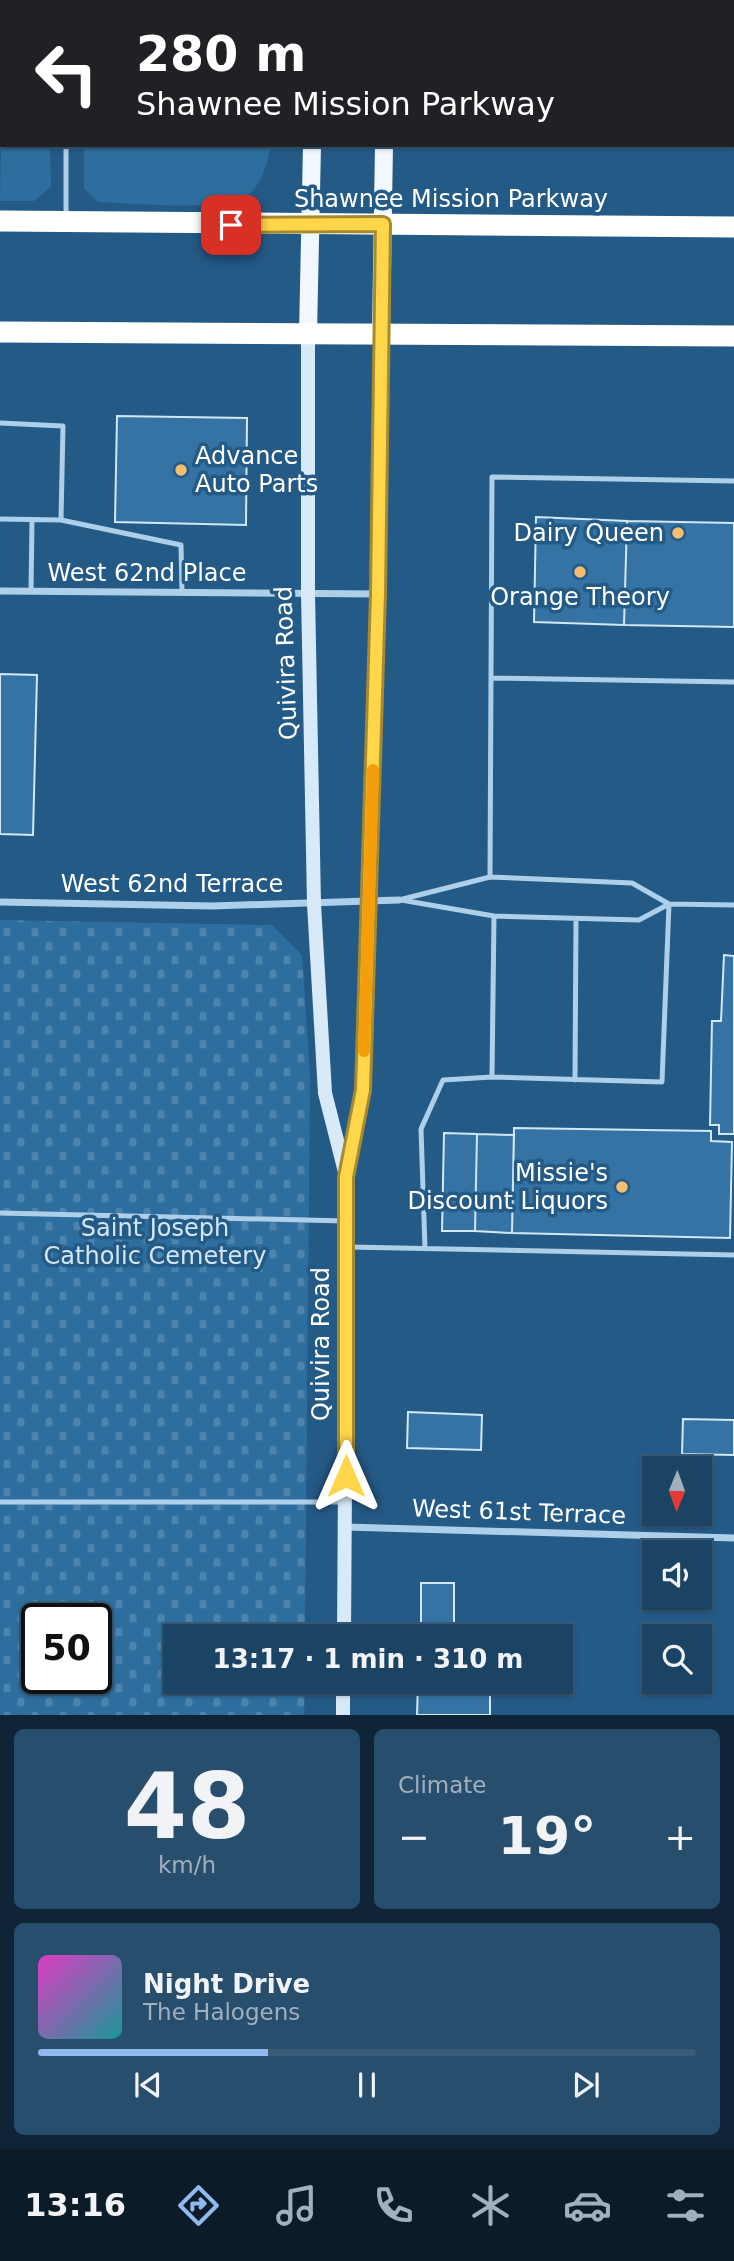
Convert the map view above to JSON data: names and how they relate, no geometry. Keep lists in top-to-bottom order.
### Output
{
  "streets": {
    "highway": ["Shawnee Mission Parkway"],
    "main road": ["Quivira Road"],
    "street": ["West 62nd Place", "West 62nd Terrace", "West 61st Terrace"]
  },
  "crossings": [
    ["Shawnee Mission Parkway", "Quivira Road"],
    ["West 62nd Place", "Quivira Road"],
    ["Quivira Road", "West 62nd Terrace"],
    ["Quivira Road", "West 61st Terrace"]
  ],
  "parks": ["Saint Joseph Catholic Cemetery"],
  "places": [
    "Advance Auto Parts",
    "Dairy Queen",
    "Orange Theory",
    "Missie's Discount Liquors"
  ],
  "north": "bottom",
  "page": {
    "turn": ["280 m", "Shawnee Mission Parkway"],
    "limit": "50",
    "trip": "13:17 · 1 min · 310 m",
    "tile": [
      ["48", "km/h"],
      "Climate"
    ],
    "heat": ["−", "19°", "+"],
    "song": ["Night Drive", "The Halogens"],
    "tabs": "13:16"
  }
}
